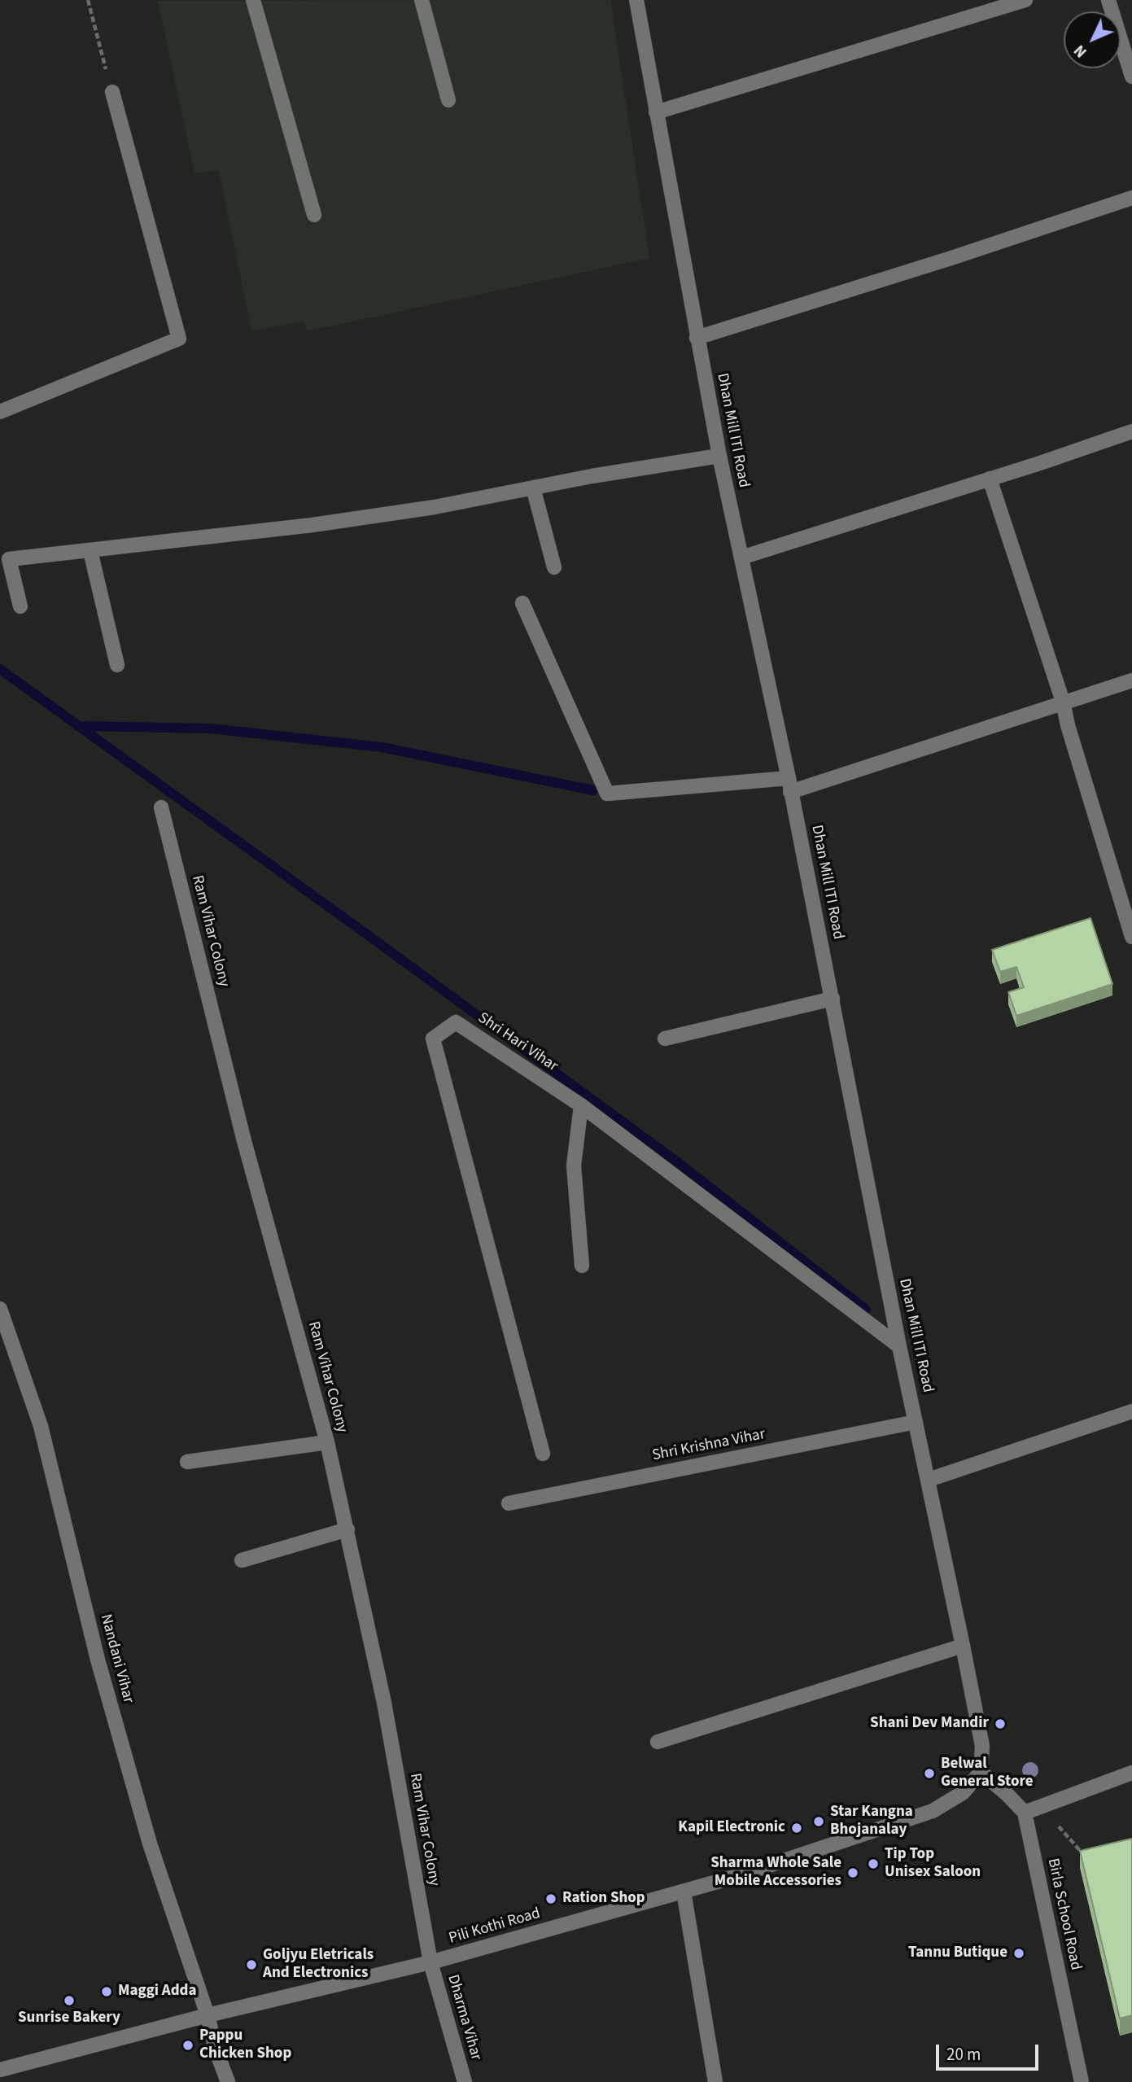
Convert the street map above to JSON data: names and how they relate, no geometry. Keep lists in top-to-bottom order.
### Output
{
  "streets": {
    "street": [
      "Dhan Mill ITI Road",
      "Ram Vihar Colony",
      "Shri Hari Vihar",
      "Shri Krishna Vihar",
      "Nandani Vihar",
      "Birla School Road",
      "Pili Kothi Road",
      "Dharma Vihar"
    ]
  },
  "crossings": [
    ["Dhan Mill ITI Road", "Shri Hari Vihar"],
    ["Dhan Mill ITI Road", "Shri Krishna Vihar"],
    ["Dhan Mill ITI Road", "Pili Kothi Road"],
    ["Ram Vihar Colony", "Pili Kothi Road"],
    ["Ram Vihar Colony", "Dharma Vihar"],
    ["Nandani Vihar", "Pili Kothi Road"],
    ["Pili Kothi Road", "Dharma Vihar"]
  ],
  "places": [
    "Shani Dev Mandir",
    "Belwal General Store",
    "Star Kangna Bhojanalay",
    "Kapil Electronic",
    "Tip Top Unisex Saloon",
    "Sharma Whole Sale Mobile Accessories",
    "Ration Shop",
    "Tannu Butique",
    "Goljyu Eletricals And Electronics",
    "Maggi Adda",
    "Sunrise Bakery",
    "Pappu Chicken Shop"
  ],
  "scale_bar": "20 m",
  "north": "bottom left"
}
